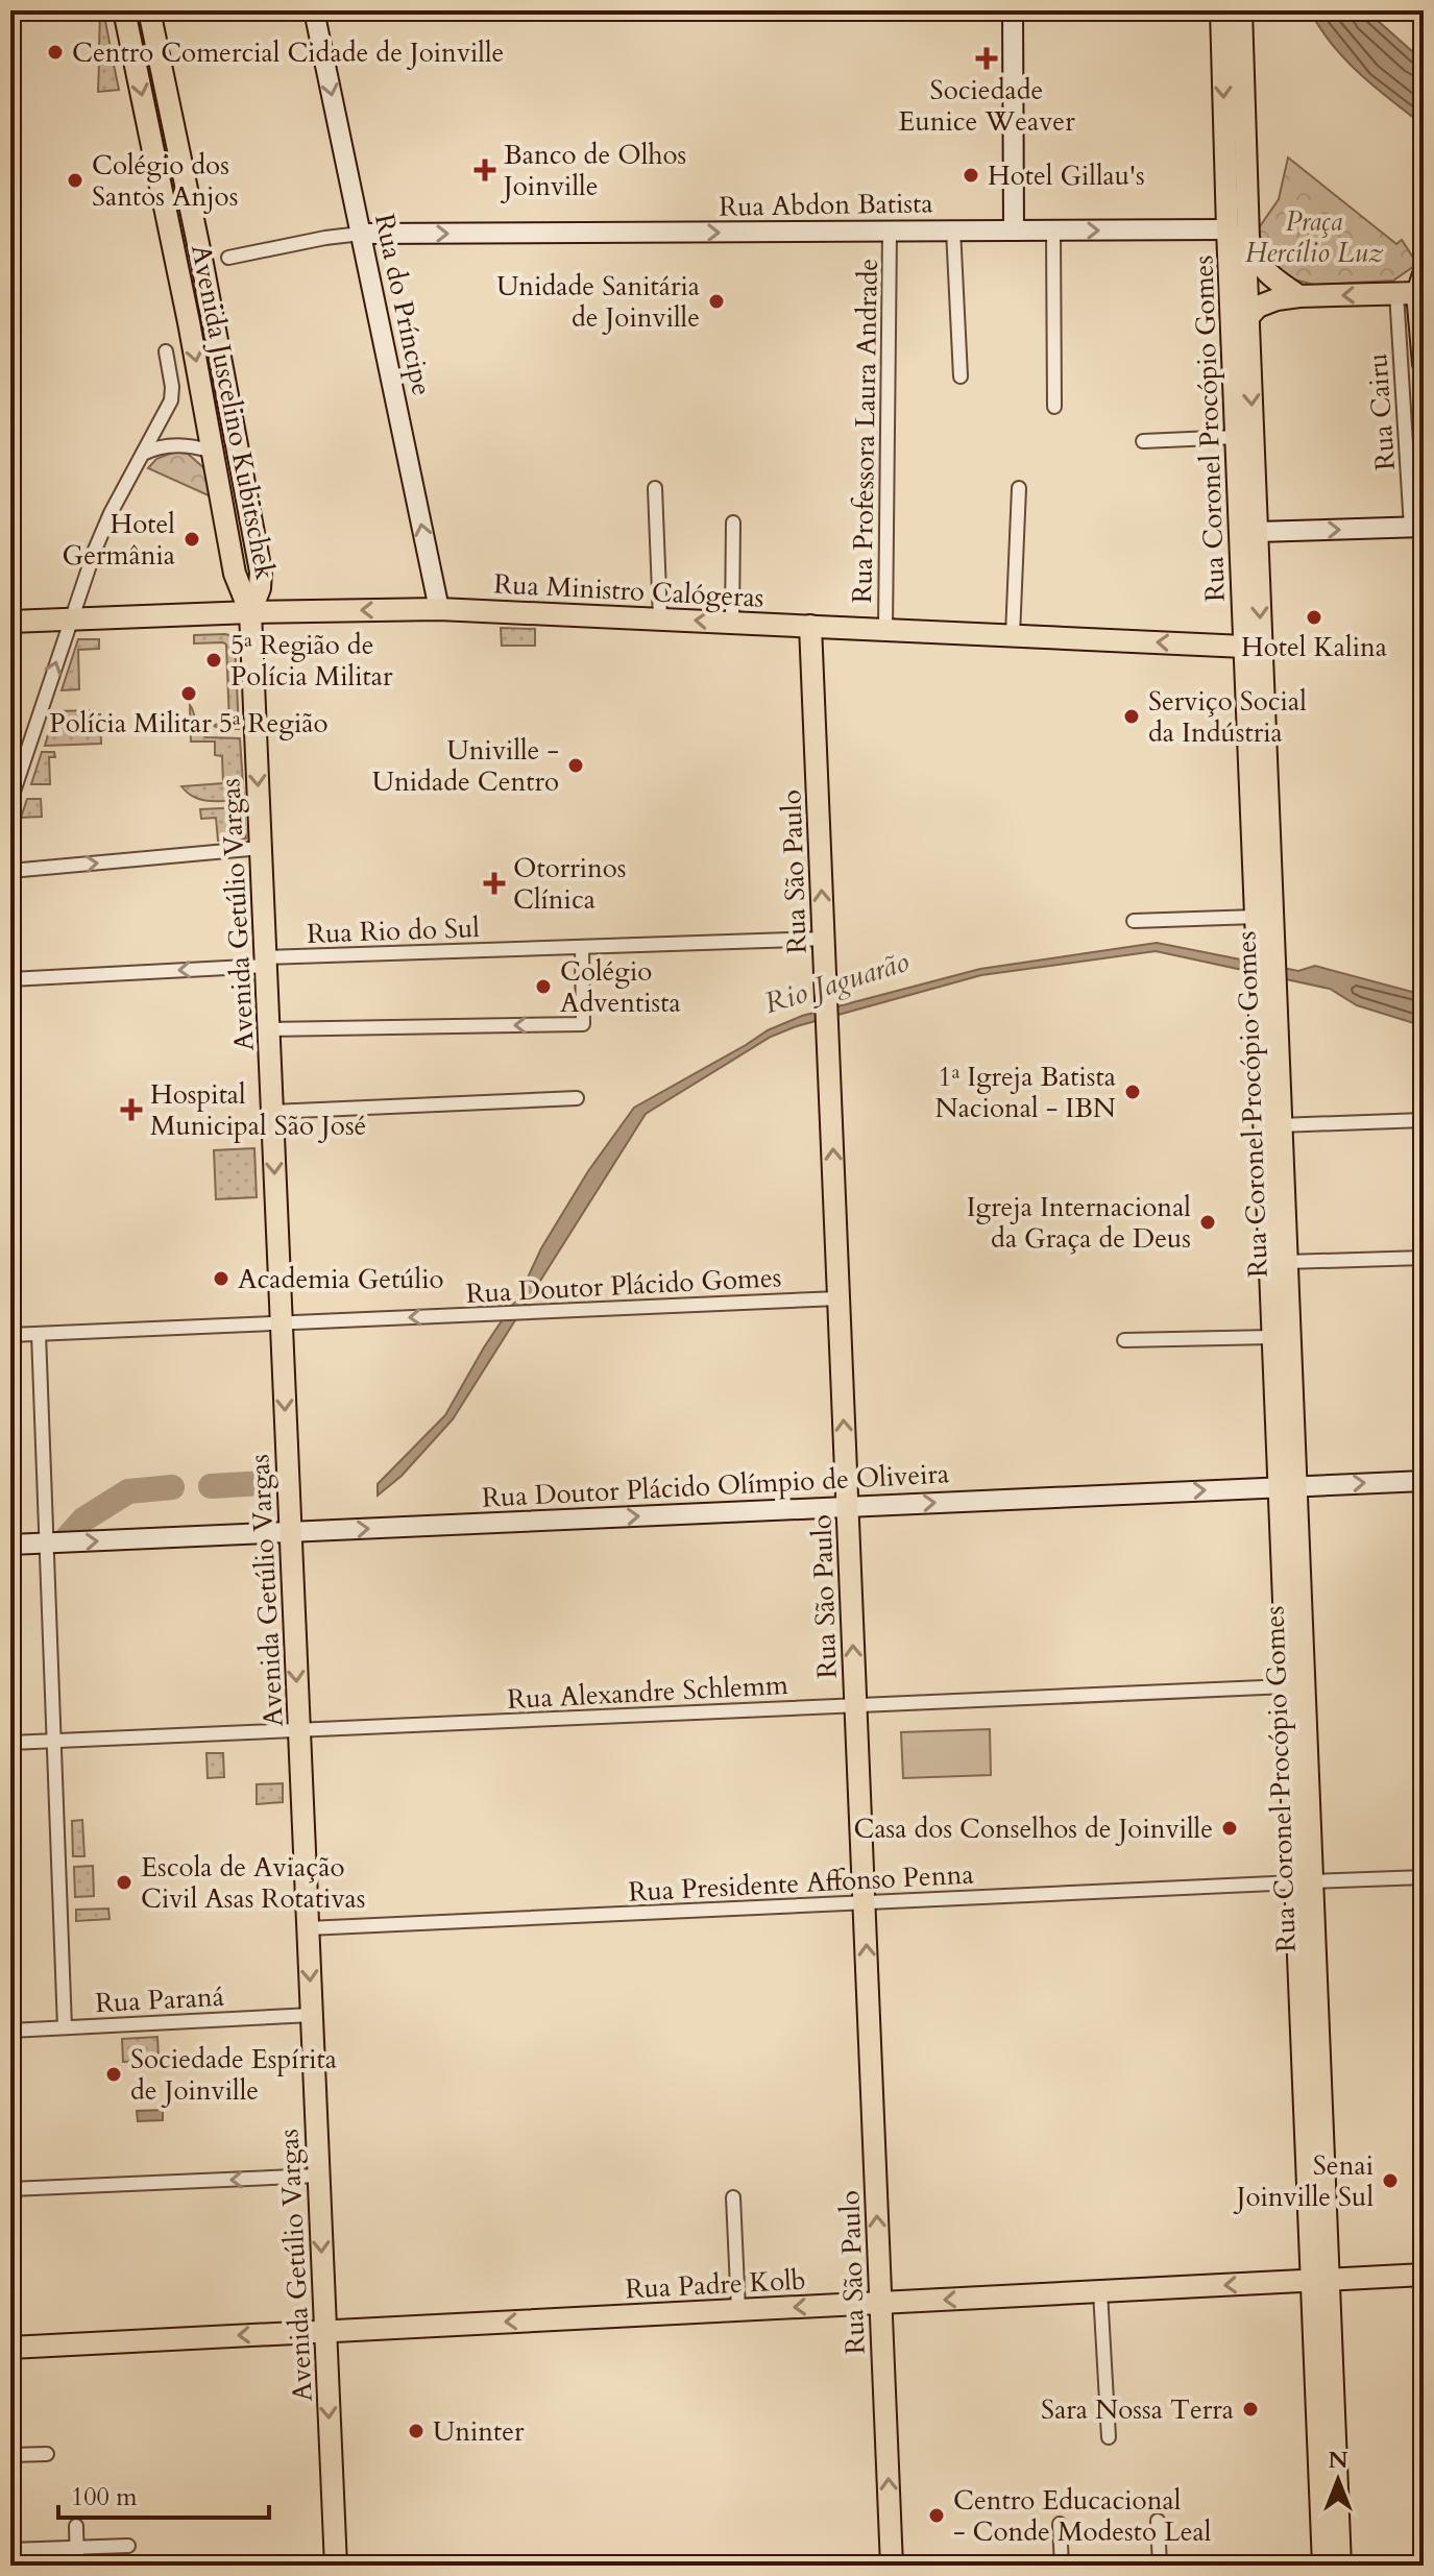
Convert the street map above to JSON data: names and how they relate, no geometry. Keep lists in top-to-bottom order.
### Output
{
  "streets": {
    "main road": [
      "Rua Abdon Batista",
      "Rua do Príncipe",
      "Avenida Juscelino Kubitschek",
      "Rua Coronel Procópio Gomes",
      "Rua Ministro Calógeras",
      "Rua São Paulo",
      "Avenida Getúlio Vargas",
      "Rua Doutor Plácido Olímpio de Oliveira",
      "Rua Padre Kolb"
    ],
    "street": [
      "Rua Cairu",
      "Rua Professora Laura Andrade",
      "Rua Rio do Sul",
      "Rua Doutor Plácido Gomes",
      "Rua Alexandre Schlemm",
      "Rua Presidente Affonso Penna",
      "Rua Paraná"
    ]
  },
  "crossings": [
    ["Rua Abdon Batista", "Rua do Príncipe"],
    ["Rua Abdon Batista", "Rua Coronel Procópio Gomes"],
    ["Rua Abdon Batista", "Rua Professora Laura Andrade"],
    ["Rua do Príncipe", "Rua Ministro Calógeras"],
    ["Avenida Juscelino Kubitschek", "Rua Ministro Calógeras"],
    ["Avenida Juscelino Kubitschek", "Avenida Getúlio Vargas"],
    ["Rua Coronel Procópio Gomes", "Rua Ministro Calógeras"],
    ["Rua Coronel Procópio Gomes", "Rua Doutor Plácido Olímpio de Oliveira"],
    ["Rua Coronel Procópio Gomes", "Rua Alexandre Schlemm"],
    ["Rua Coronel Procópio Gomes", "Rua Presidente Affonso Penna"],
    ["Rua Coronel Procópio Gomes", "Rua Padre Kolb"],
    ["Rua Professora Laura Andrade", "Rua Ministro Calógeras"],
    ["Rua Ministro Calógeras", "Rua São Paulo"],
    ["Rua Ministro Calógeras", "Avenida Getúlio Vargas"],
    ["Rua São Paulo", "Rua Rio do Sul"],
    ["Rua São Paulo", "Rua Doutor Plácido Gomes"],
    ["Rua São Paulo", "Rua Doutor Plácido Olímpio de Oliveira"],
    ["Rua São Paulo", "Rua Alexandre Schlemm"],
    ["Rua São Paulo", "Rua Presidente Affonso Penna"],
    ["Rua São Paulo", "Rua Padre Kolb"],
    ["Avenida Getúlio Vargas", "Rua Rio do Sul"],
    ["Avenida Getúlio Vargas", "Rua Doutor Plácido Gomes"],
    ["Avenida Getúlio Vargas", "Rua Doutor Plácido Olímpio de Oliveira"],
    ["Avenida Getúlio Vargas", "Rua Alexandre Schlemm"],
    ["Avenida Getúlio Vargas", "Rua Presidente Affonso Penna"],
    ["Avenida Getúlio Vargas", "Rua Paraná"],
    ["Avenida Getúlio Vargas", "Rua Padre Kolb"]
  ],
  "one_way": [
    "Rua Abdon Batista",
    "Rua Ministro Calógeras",
    "Rua São Paulo",
    "Avenida Getúlio Vargas",
    "Rua Doutor Plácido Gomes",
    "Rua Doutor Plácido Olímpio de Oliveira",
    "Rua Padre Kolb"
  ],
  "water": ["Rio Jaguarão"],
  "parks": ["Praça Hercílio Luz"],
  "places": {
    "other": [
      "Centro Comercial Cidade de Joinville",
      "Hotel Gillau's",
      "Colégio dos Santos Anjos",
      "Unidade Sanitária de Joinville",
      "Hotel Germânia",
      "Hotel Kalina",
      "5ª Região de Polícia Militar",
      "Polícia Militar 5ª Região",
      "Serviço Social da Indústria",
      "Univille - Unidade Centro",
      "Colégio Adventista",
      "1ª Igreja Batista Nacional - IBN",
      "Igreja Internacional da Graça de Deus",
      "Academia Getúlio",
      "Casa dos Conselhos de Joinville",
      "Escola de Aviação Civil Asas Rotativas",
      "Sociedade Espírita de Joinville",
      "Senai Joinville Sul",
      "Sara Nossa Terra",
      "Uninter",
      "Centro Educacional - Conde Modesto Leal"
    ],
    "health": [
      "Sociedade Eunice Weaver",
      "Banco de Olhos Joinville",
      "Otorrinos Clínica",
      "Hospital Municipal São José"
    ]
  },
  "scale_bar": "100 m",
  "north": "top"
}
